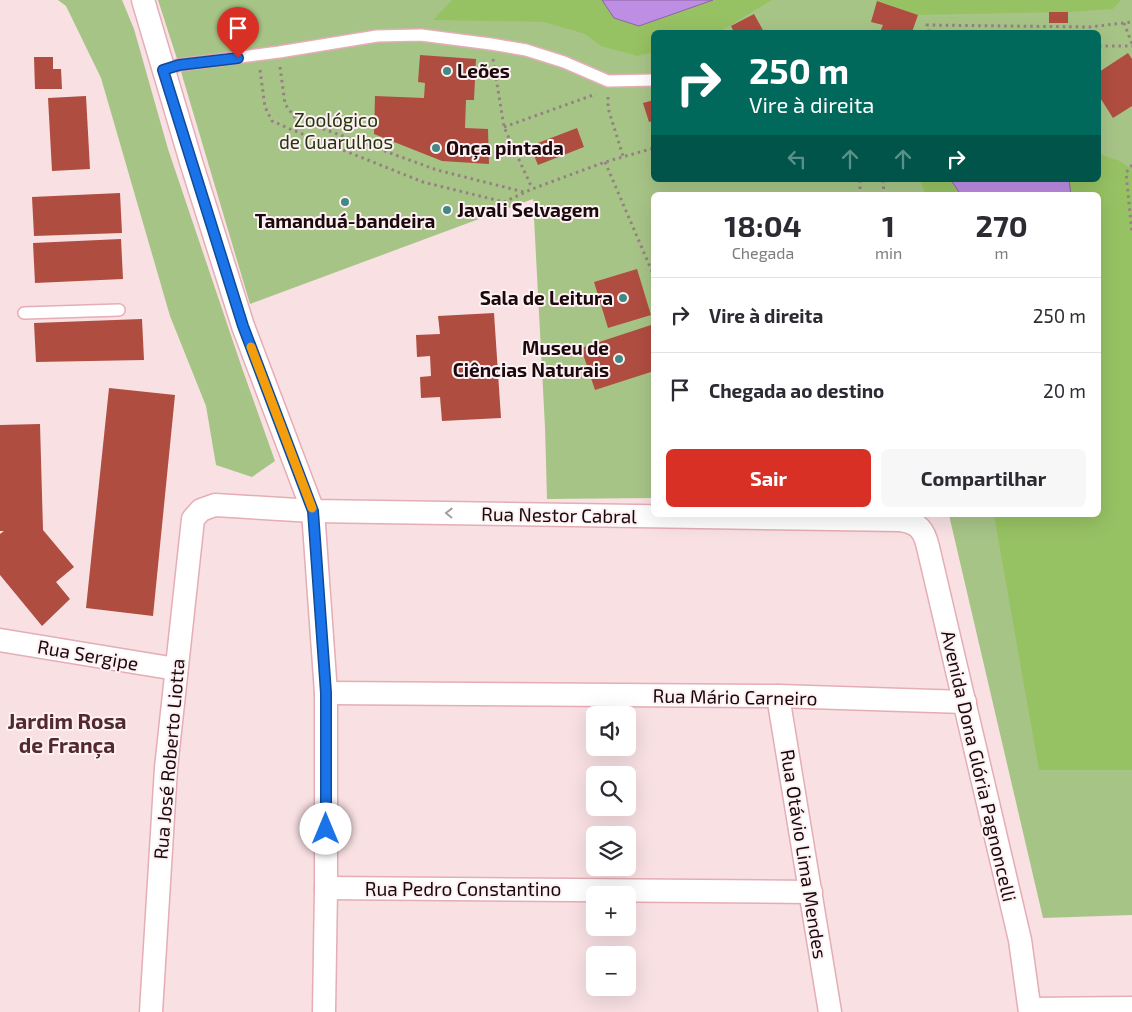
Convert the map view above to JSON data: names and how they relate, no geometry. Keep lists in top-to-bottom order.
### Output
{
  "streets": {
    "street": [
      "Rua Nestor Cabral",
      "Rua Sergipe",
      "Rua Mário Carneiro",
      "Rua José Roberto Liotta",
      "Avenida Dona Glória Pagnoncelli",
      "Rua Otávio Lima Mendes",
      "Rua Pedro Constantino"
    ]
  },
  "crossings": [
    ["Rua Nestor Cabral", "Rua José Roberto Liotta"],
    ["Rua Nestor Cabral", "Avenida Dona Glória Pagnoncelli"],
    ["Rua Sergipe", "Rua José Roberto Liotta"],
    ["Rua Mário Carneiro", "Avenida Dona Glória Pagnoncelli"],
    ["Rua Mário Carneiro", "Rua Otávio Lima Mendes"],
    ["Rua Otávio Lima Mendes", "Rua Pedro Constantino"]
  ],
  "one_way": ["Rua Nestor Cabral"],
  "districts": ["Jardim Rosa de França"],
  "parks": ["Zoológico de Guarulhos"],
  "places": [
    "Leões",
    "Onça pintada",
    "Tamanduá-bandeira",
    "Javali Selvagem",
    "Sala de Leitura",
    "Museu de Ciências Naturais"
  ],
  "page": {
    "turn": ["250 m", "Vire à direita"],
    "eta": [
      "18:04",
      "Chegada",
      "1",
      "min",
      "270",
      "m"
    ],
    "list": [
      {
        "name": "Vire à direita",
        "value": "250 m"
      },
      {
        "name": "Chegada ao destino",
        "value": "20 m"
      }
    ],
    "buttons": ["Sair", "Compartilhar"],
    "map_buttons": ["+", "−"]
  }
}
